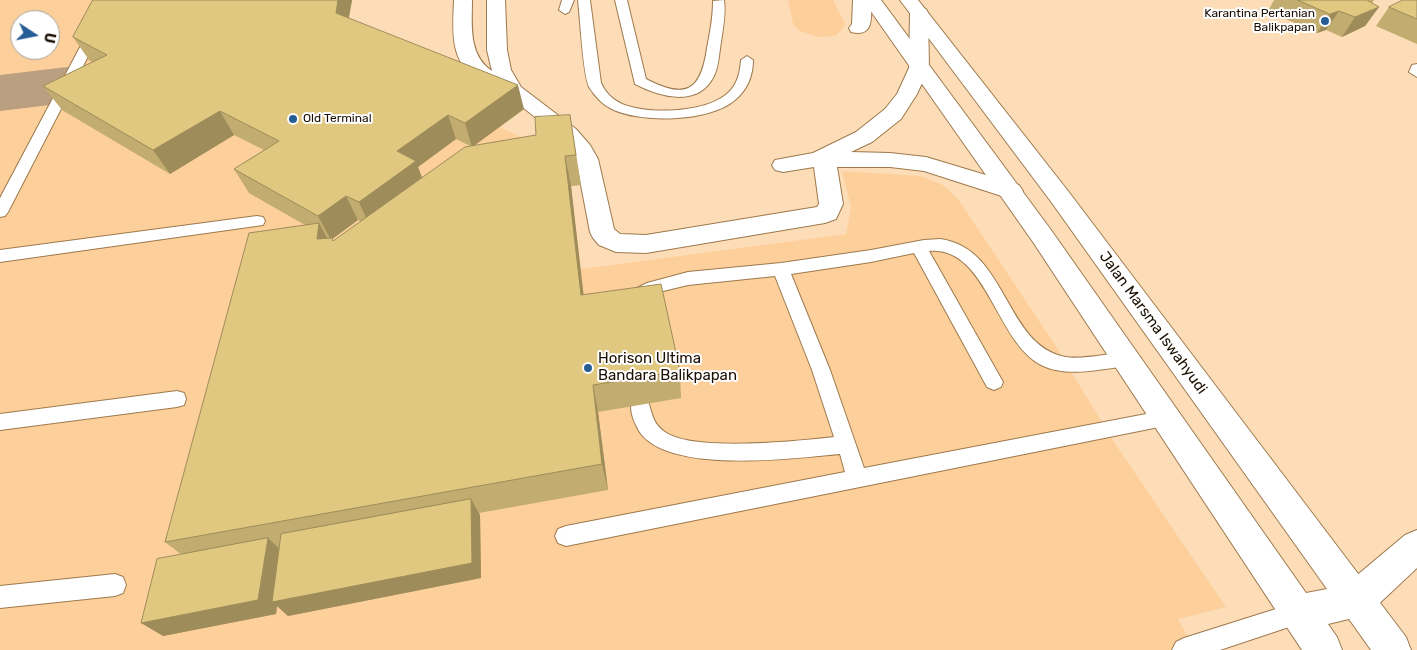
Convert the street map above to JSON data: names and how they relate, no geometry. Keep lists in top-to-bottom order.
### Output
{
  "streets": {
    "main road": ["Jalan Marsma Iswahyudi"]
  },
  "places": ["Karantina Pertanian Balikpapan", "Old Terminal", "Horison Ultima Bandara Balikpapan"],
  "north": "right"
}
